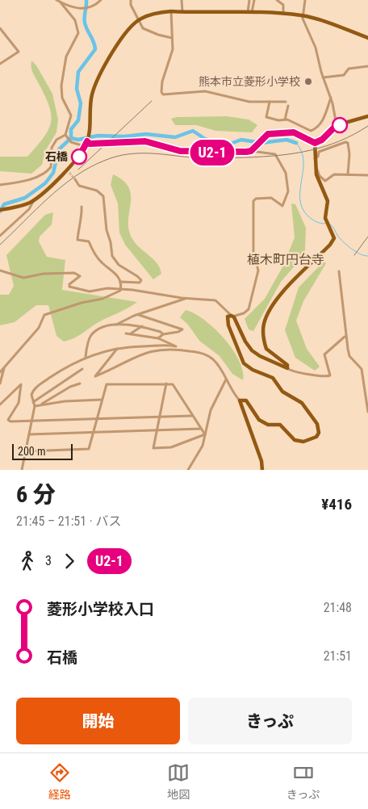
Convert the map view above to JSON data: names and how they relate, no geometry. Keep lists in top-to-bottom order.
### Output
{
  "districts": ["植木町円台寺"],
  "places": ["熊本市立菱形小学校", "石橋"],
  "lines": ["bus line U2-1"],
  "scale_bar": "200 m",
  "page": {
    "on_map": "U2-1",
    "scale": "200 m",
    "heading": ["6 分", "21:45 – 21:51 · バス", "¥416"],
    "legs": ["3", "U2-1"],
    "list": [
      {
        "name": "菱形小学校入口",
        "value": "21:48"
      },
      {
        "name": "石橋",
        "value": "21:51"
      }
    ],
    "buttons": ["開始", "きっぷ"],
    "tabs": ["経路", "地図", "きっぷ"]
  }
}
